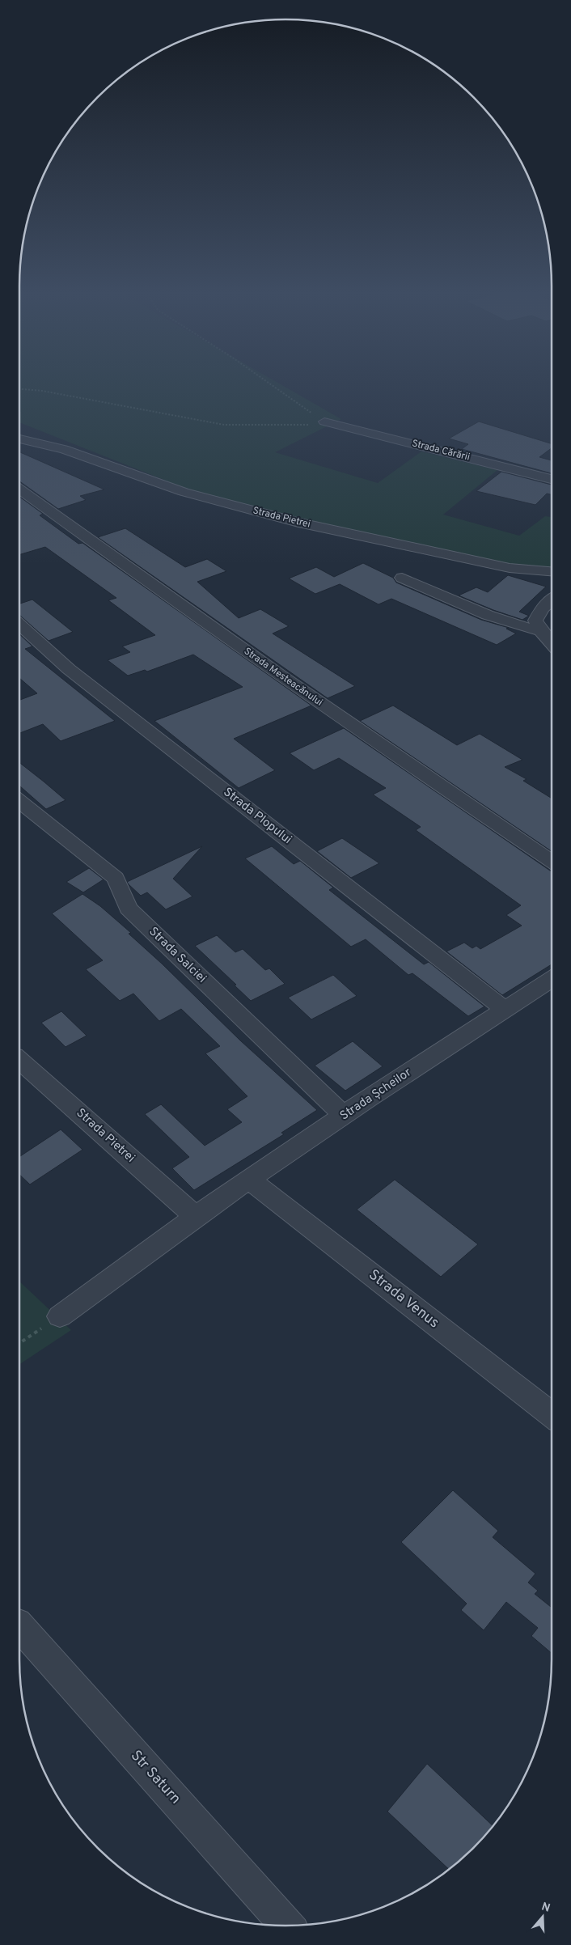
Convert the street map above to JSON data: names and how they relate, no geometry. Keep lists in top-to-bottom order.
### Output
{
  "streets": {
    "street": [
      "Strada Cărării",
      "Strada Pietrei",
      "Strada Mesteacănului",
      "Strada Plopului",
      "Strada Salciei",
      "Strada Șcheilor",
      "Strada Venus",
      "Str Saturn"
    ]
  },
  "crossings": [
    ["Strada Pietrei", "Strada Șcheilor"],
    ["Strada Plopului", "Strada Șcheilor"],
    ["Strada Salciei", "Strada Șcheilor"],
    ["Strada Șcheilor", "Strada Venus"]
  ],
  "north": "top"
}
